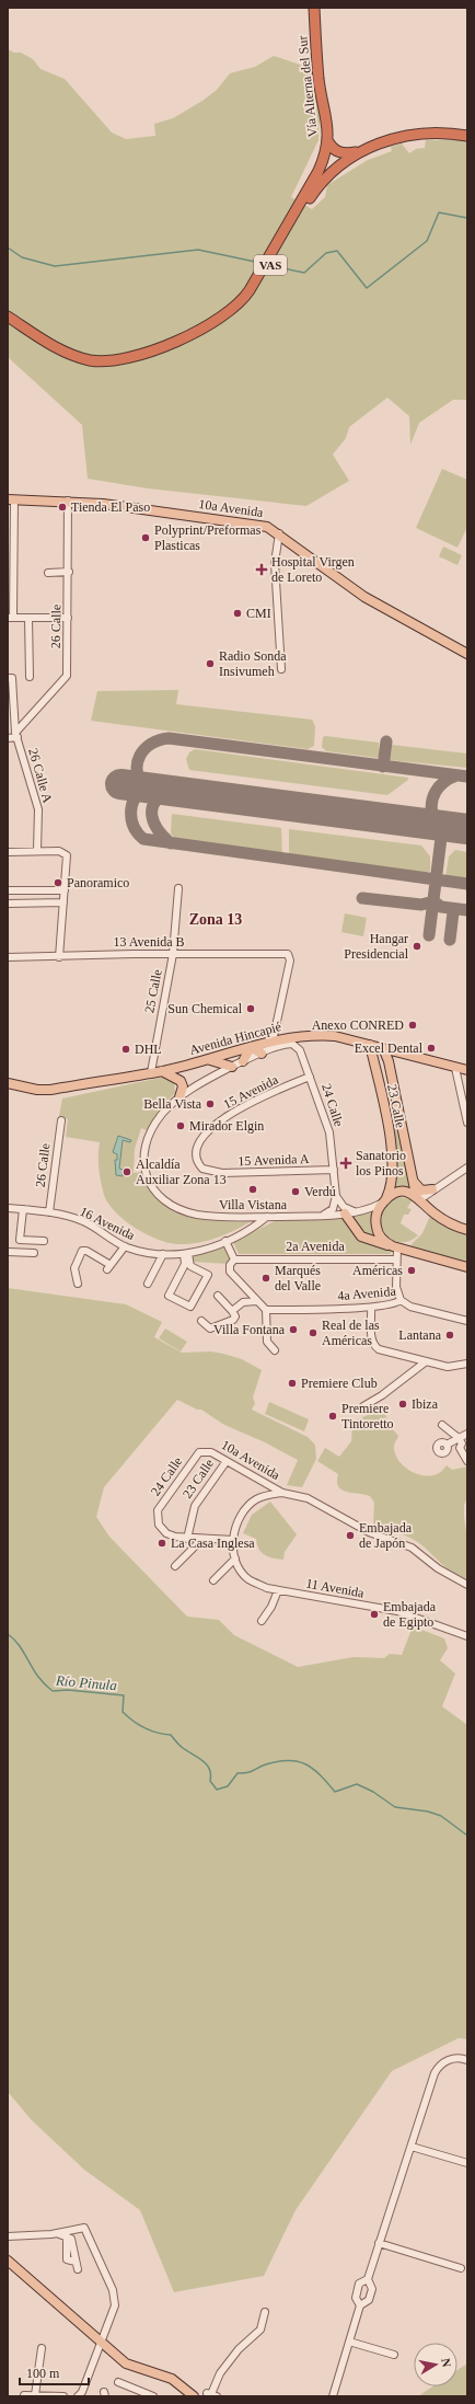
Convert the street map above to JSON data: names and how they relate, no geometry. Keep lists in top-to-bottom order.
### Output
{
  "streets": {
    "highway": ["Vía Alterna del Sur", "VAS"],
    "main road": ["10a Avenida", "Avenida Hincapié", "23 Calle"],
    "street": [
      "26 Calle",
      "26 Calle A",
      "13 Avenida B",
      "25 Calle",
      "15 Avenida",
      "24 Calle",
      "15 Avenida A",
      "16 Avenida",
      "2a Avenida",
      "4a Avenida",
      "11 Avenida"
    ]
  },
  "crossings": [
    ["10a Avenida", "26 Calle"],
    ["10a Avenida", "24 Calle"],
    ["10a Avenida", "23 Calle"],
    ["26 Calle", "26 Calle A"],
    ["26 Calle", "16 Avenida"],
    ["13 Avenida B", "25 Calle"],
    ["13 Avenida B", "Avenida Hincapié"],
    ["25 Calle", "Avenida Hincapié"],
    ["Avenida Hincapié", "23 Calle"],
    ["15 Avenida", "24 Calle"],
    ["15 Avenida", "15 Avenida A"],
    ["24 Calle", "23 Calle"],
    ["24 Calle", "15 Avenida A"],
    ["23 Calle", "2a Avenida"]
  ],
  "districts": ["Zona 13"],
  "water": ["Río Pinula"],
  "places": {
    "other": [
      "Tienda El Paso",
      "Polyprint/Preformas Plasticas",
      "CMI",
      "Radio Sonda Insivumeh",
      "Panoramico",
      "Hangar Presidencial",
      "Sun Chemical",
      "Anexo CONRED",
      "Excel Dental",
      "DHL",
      "Bella Vista",
      "Mirador Elgin",
      "Alcaldía Auxiliar Zona 13",
      "Villa Vistana",
      "Verdú",
      "Américas",
      "Marqués del Valle",
      "Villa Fontana",
      "Real de las Américas",
      "Lantana",
      "Premiere Club",
      "Ibiza",
      "Premiere Tintoretto",
      "Embajada de Japón",
      "La Casa Inglesa",
      "Embajada de Egipto"
    ],
    "health": ["Hospital Virgen de Loreto", "Sanatorio los Pinos"]
  },
  "scale_bar": "100 m",
  "north": "right"
}
